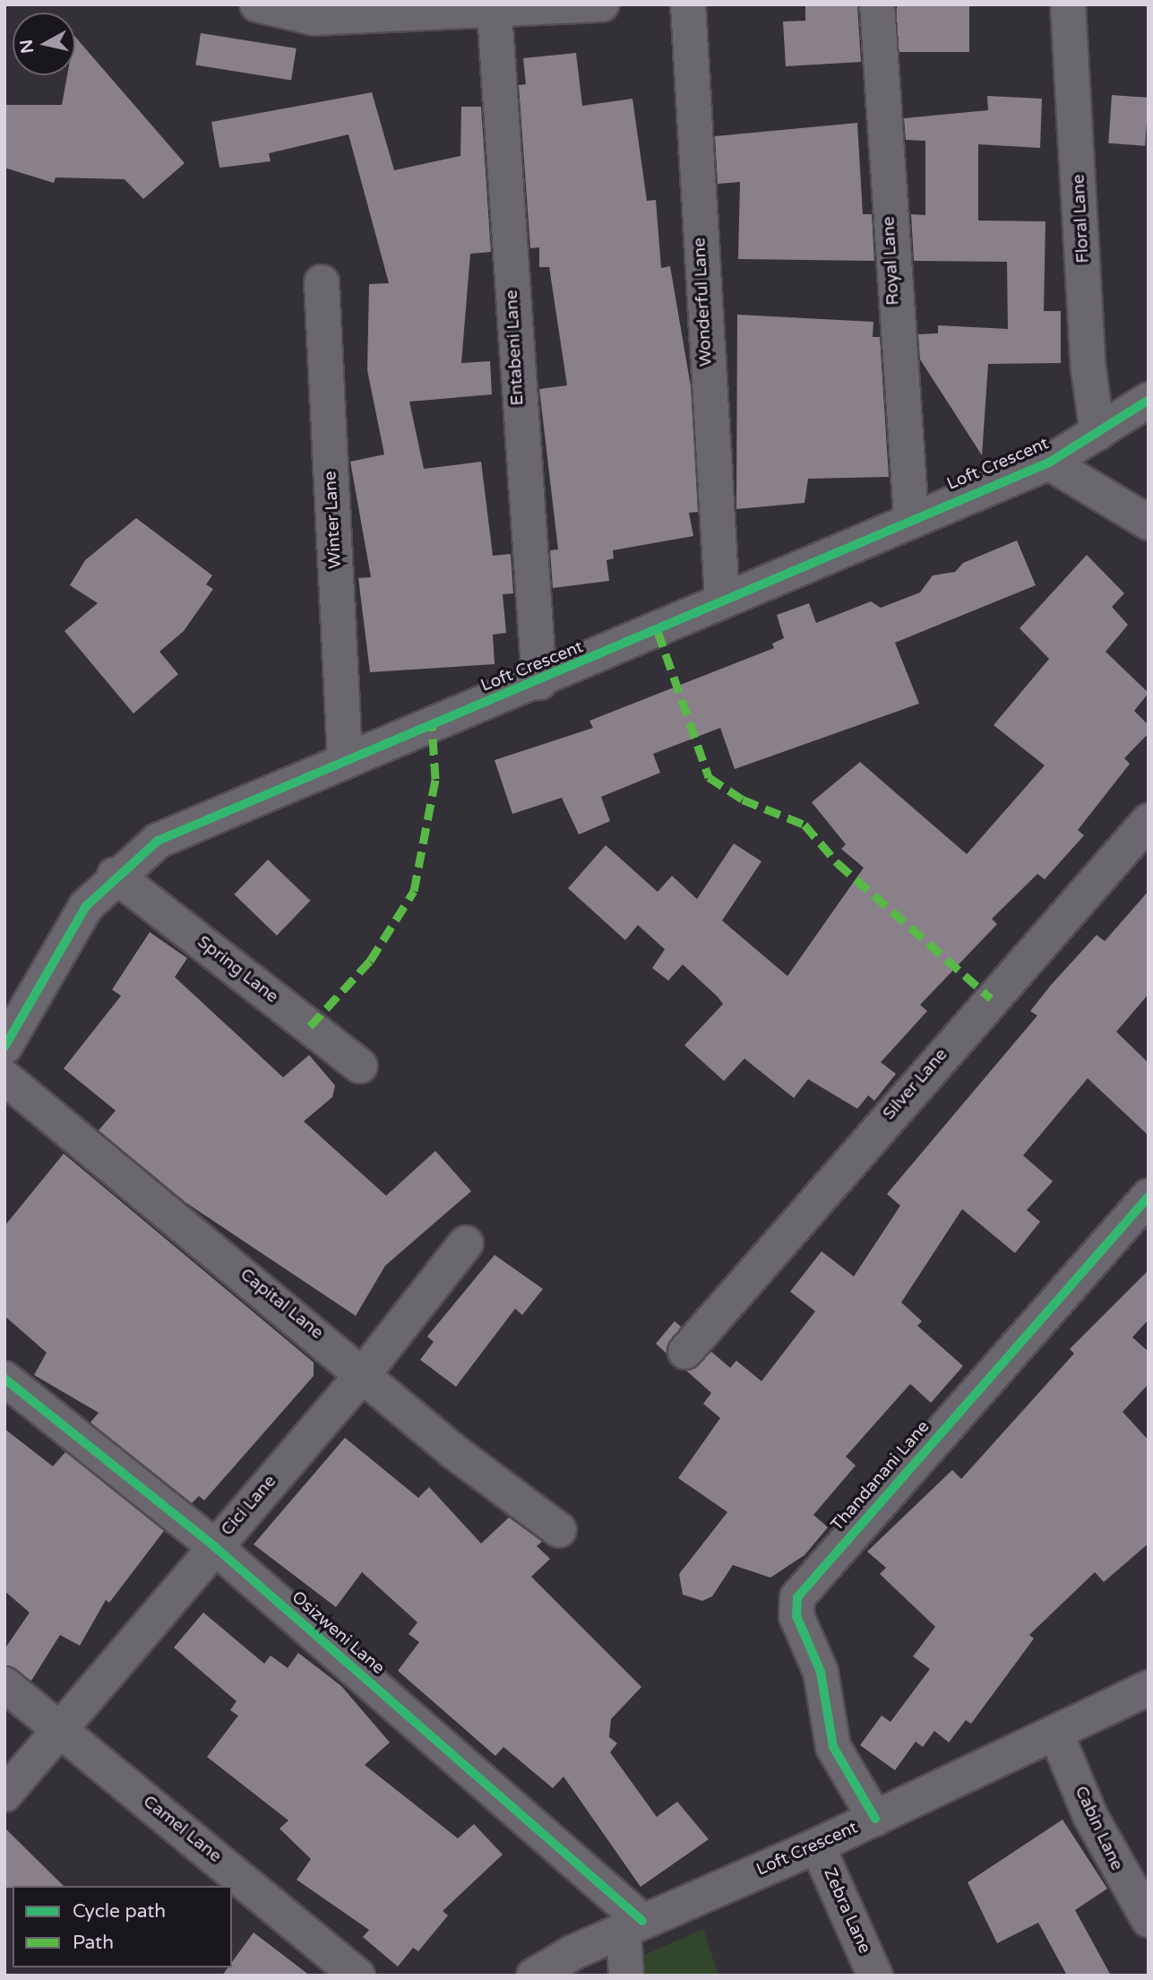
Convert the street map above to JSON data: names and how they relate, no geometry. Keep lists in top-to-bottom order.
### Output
{
  "streets": {
    "street": [
      "Floral Lane",
      "Royal Lane",
      "Wonderful Lane",
      "Entabeni Lane",
      "Loft Crescent",
      "Winter Lane",
      "Spring Lane",
      "Silver Lane",
      "Capital Lane",
      "Thandanani Lane",
      "Cici Lane",
      "Osizweni Lane",
      "Cabin Lane",
      "Camel Lane",
      "Zebra Lane"
    ]
  },
  "crossings": [
    ["Floral Lane", "Loft Crescent"],
    ["Royal Lane", "Loft Crescent"],
    ["Wonderful Lane", "Loft Crescent"],
    ["Entabeni Lane", "Loft Crescent"],
    ["Loft Crescent", "Winter Lane"],
    ["Loft Crescent", "Spring Lane"],
    ["Loft Crescent", "Thandanani Lane"],
    ["Loft Crescent", "Osizweni Lane"],
    ["Loft Crescent", "Cabin Lane"],
    ["Loft Crescent", "Zebra Lane"],
    ["Capital Lane", "Cici Lane"],
    ["Cici Lane", "Osizweni Lane"],
    ["Cici Lane", "Camel Lane"]
  ],
  "legend": ["Cycle path", "Path"],
  "north": "left"
}
